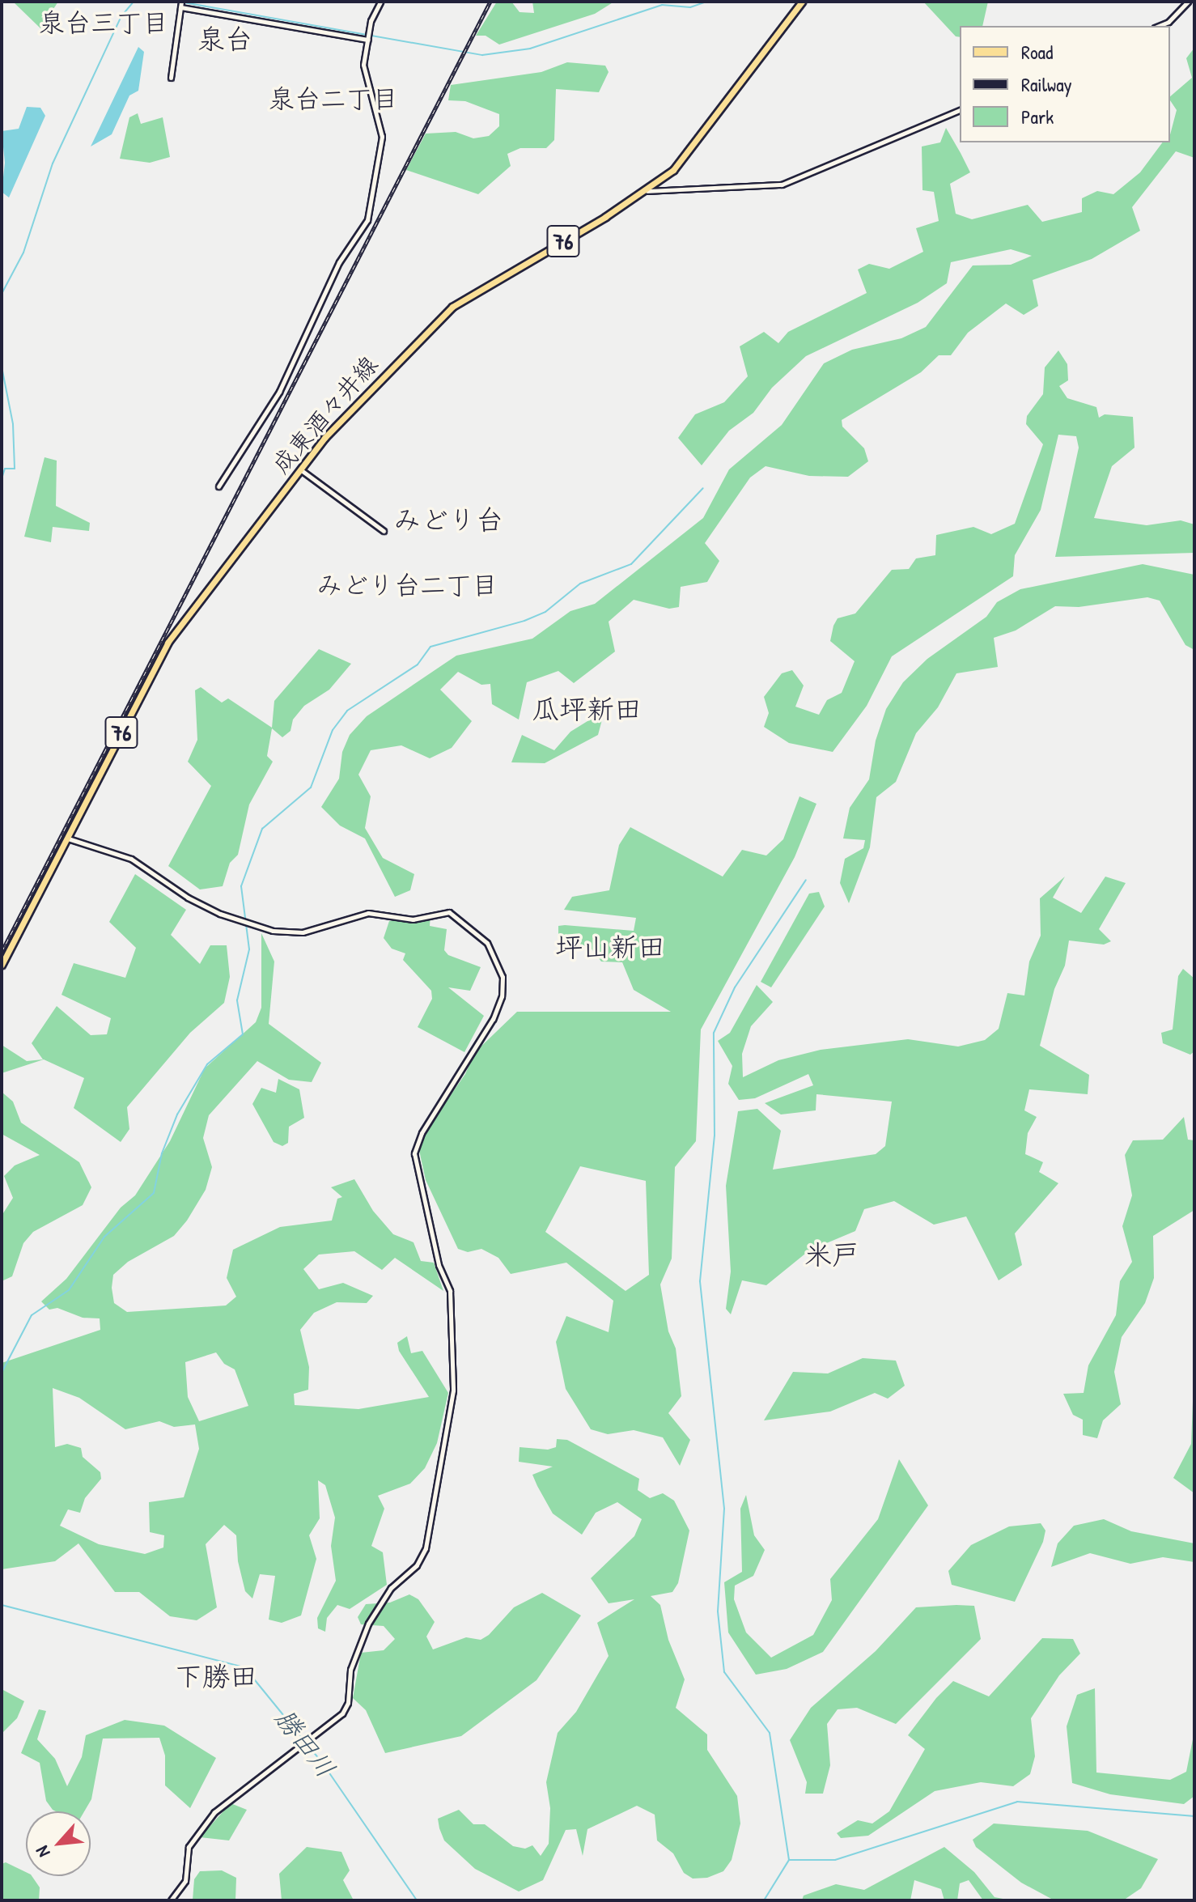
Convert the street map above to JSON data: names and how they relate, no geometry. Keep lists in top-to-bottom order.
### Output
{
  "streets": {
    "main road": ["76", "成東酒々井線"]
  },
  "districts": [
    "泉台三丁目",
    "泉台",
    "泉台二丁目",
    "みどり台",
    "みどり台二丁目",
    "瓜坪新田",
    "坪山新田",
    "米戸",
    "下勝田"
  ],
  "water": ["勝田川"],
  "legend": ["Road", "Railway", "Park"],
  "north": "bottom left"
}
